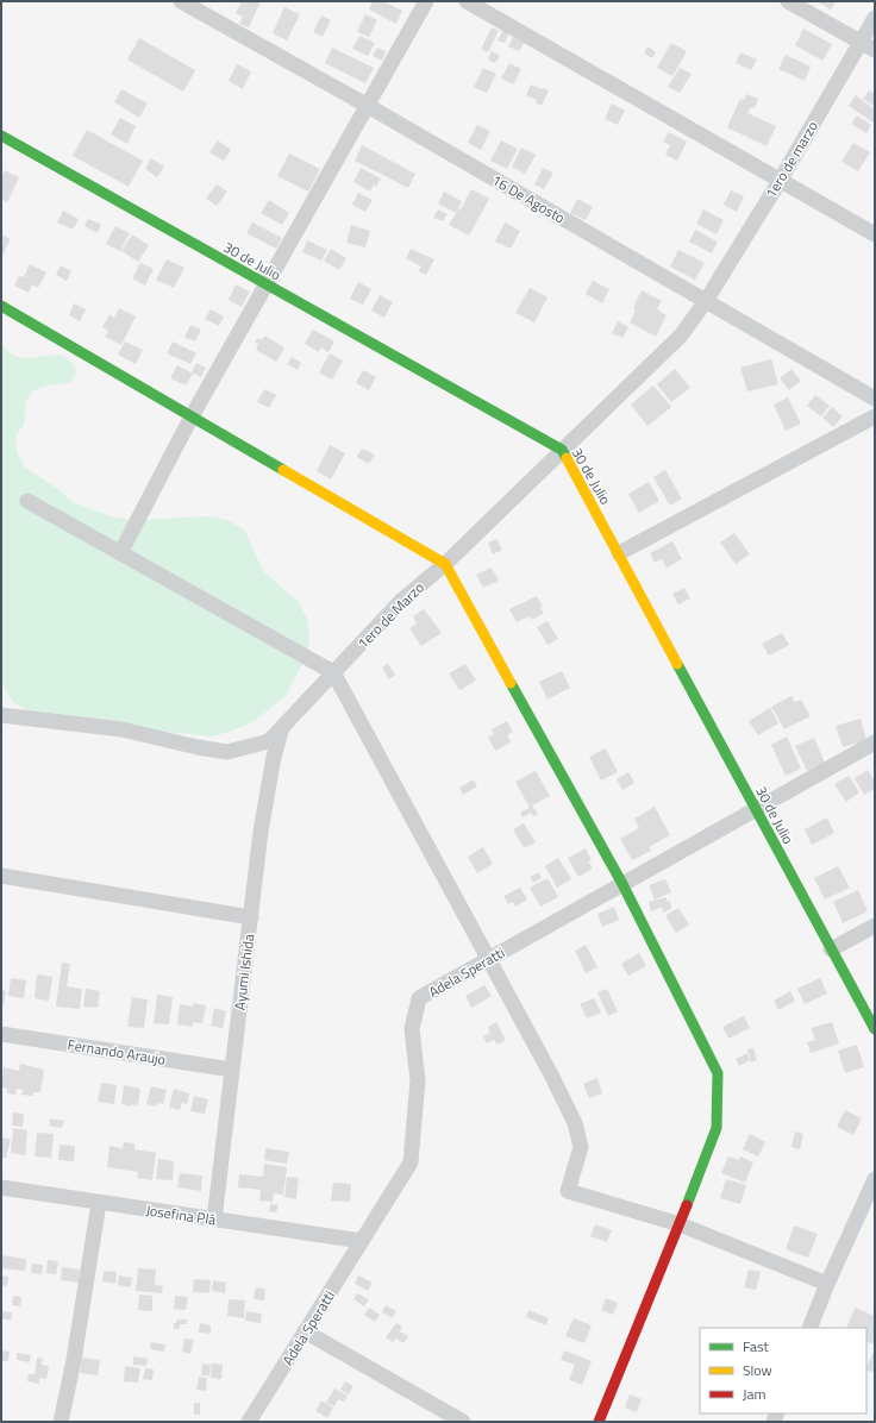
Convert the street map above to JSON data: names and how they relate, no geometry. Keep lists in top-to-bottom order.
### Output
{
  "streets": {
    "street": [
      "1ero de marzo",
      "16 De Agosto",
      "30 de Julio",
      "1ero de Marzo",
      "Ayumi Ishida",
      "Adela Speratti",
      "Fernando Araujo",
      "Josefina Plá"
    ]
  },
  "crossings": [
    ["1ero de marzo", "16 De Agosto"],
    ["1ero de marzo", "1ero de Marzo"],
    ["16 De Agosto", "1ero de Marzo"],
    ["30 de Julio", "1ero de Marzo"],
    ["30 de Julio", "Adela Speratti"],
    ["1ero de Marzo", "Ayumi Ishida"],
    ["Ayumi Ishida", "Fernando Araujo"],
    ["Ayumi Ishida", "Josefina Plá"],
    ["Adela Speratti", "Josefina Plá"]
  ],
  "legend": ["Fast", "Slow", "Jam"]
}
